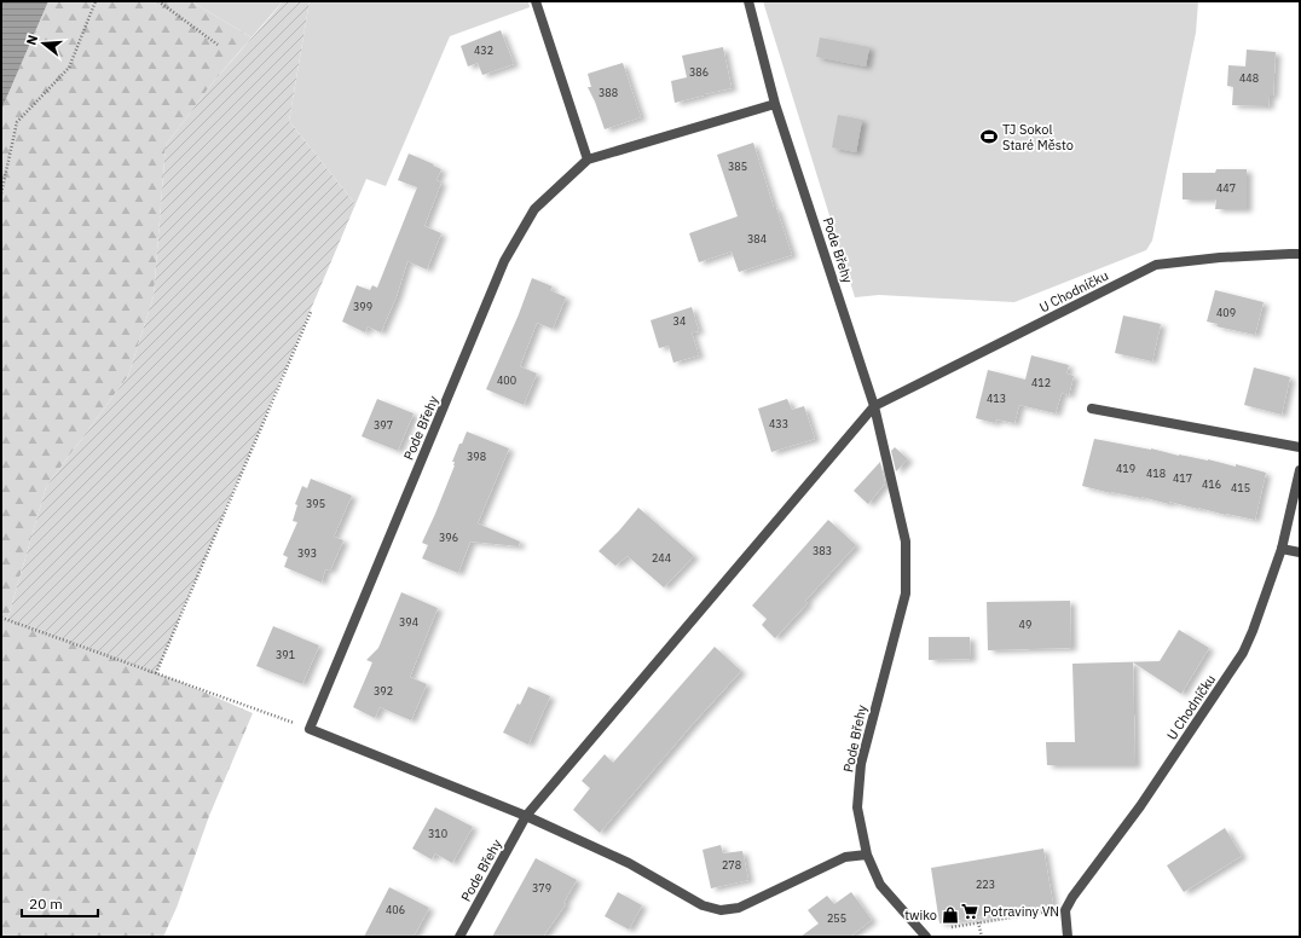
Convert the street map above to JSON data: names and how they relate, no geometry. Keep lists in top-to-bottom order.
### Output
{
  "streets": {
    "street": ["Pode Břehy", "U Chodníčku"]
  },
  "crossings": [
    ["Pode Břehy", "U Chodníčku"]
  ],
  "places": {
    "sports": ["TJ Sokol Staré Město"],
    "supermarket": ["Potraviny VN"],
    "shop": ["twiko"]
  },
  "house_numbers": [
    "432",
    "386",
    "448",
    "388",
    "385",
    "447",
    "384",
    "399",
    "409",
    "34",
    "400",
    "412",
    "413",
    "433",
    "397",
    "398",
    "419",
    "418",
    "417",
    "416",
    "415",
    "395",
    "396",
    "383",
    "393",
    "244",
    "394",
    "49",
    "391",
    "392",
    "310",
    "278",
    "223",
    "379",
    "406",
    "255"
  ],
  "scale_bar": "20 m",
  "north": "left"
}
